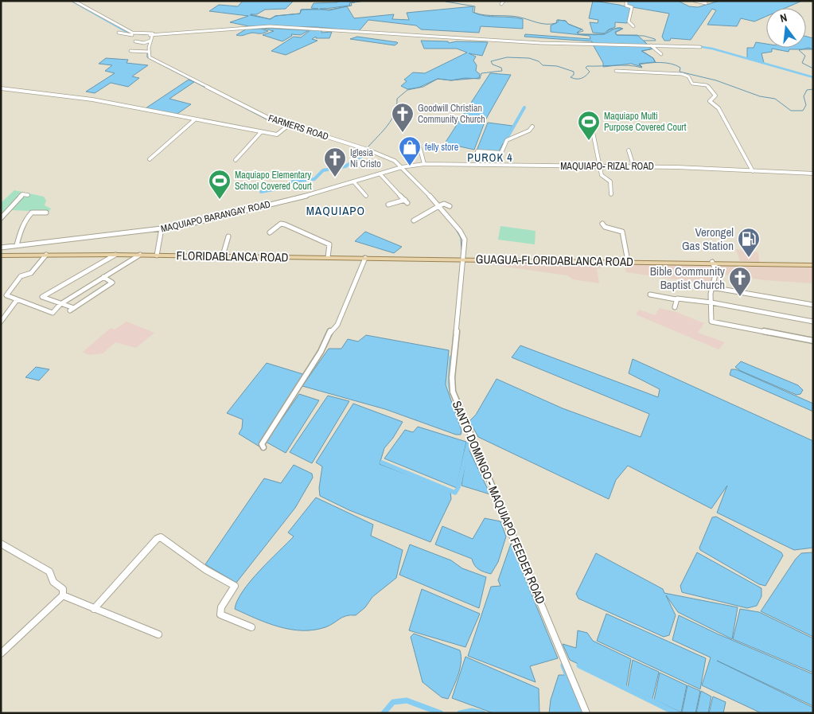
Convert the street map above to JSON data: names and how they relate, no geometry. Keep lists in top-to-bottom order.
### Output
{
  "streets": {
    "main road": ["FLORIDABLANCA ROAD", "GUAGUA-FLORIDABLANCA ROAD"],
    "street": [
      "FARMERS ROAD",
      "MAQUIAPO- RIZAL ROAD",
      "MAQUIAPO BARANGAY ROAD",
      "SANTO DOMINGO - MAQUIAPO FEEDER ROAD"
    ]
  },
  "crossings": [
    ["FARMERS ROAD", "MAQUIAPO- RIZAL ROAD"],
    ["FARMERS ROAD", "MAQUIAPO BARANGAY ROAD"],
    ["FARMERS ROAD", "FLORIDABLANCA ROAD"],
    ["FARMERS ROAD", "GUAGUA-FLORIDABLANCA ROAD"],
    ["FARMERS ROAD", "SANTO DOMINGO - MAQUIAPO FEEDER ROAD"],
    ["MAQUIAPO- RIZAL ROAD", "MAQUIAPO BARANGAY ROAD"],
    ["FLORIDABLANCA ROAD", "GUAGUA-FLORIDABLANCA ROAD"],
    ["FLORIDABLANCA ROAD", "SANTO DOMINGO - MAQUIAPO FEEDER ROAD"],
    ["GUAGUA-FLORIDABLANCA ROAD", "SANTO DOMINGO - MAQUIAPO FEEDER ROAD"]
  ],
  "districts": ["PUROK 4", "MAQUIAPO"],
  "places": {
    "church": ["Goodwill Christian Community Church", "Iglesia Ni Cristo", "Bible Community Baptist Church"],
    "sports": ["Maquiapo Multi Purpose Covered Court", "Maquiapo Elementary School Covered Court"],
    "shop": ["felly store"],
    "fuel station": ["Verongel Gas Station"]
  },
  "north": "top"
}
